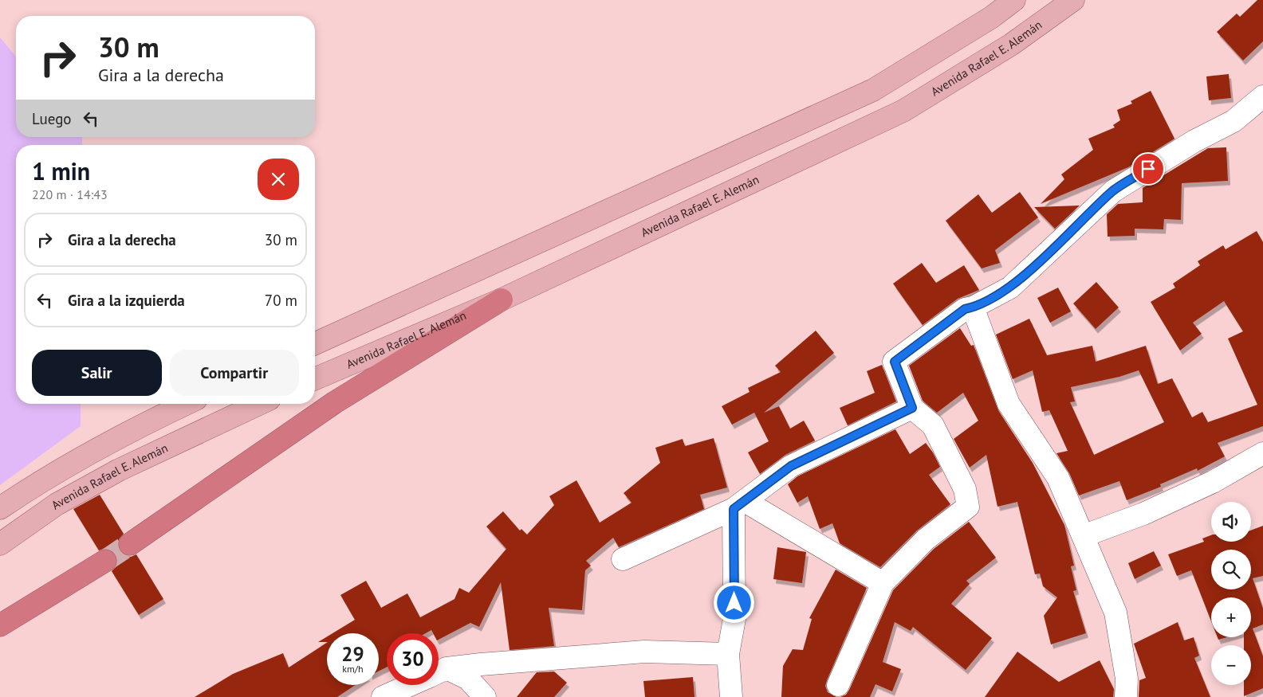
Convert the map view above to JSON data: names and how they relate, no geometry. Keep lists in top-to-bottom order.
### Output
{
  "streets": {
    "main road": ["Avenida Rafael E. Alemán"]
  },
  "page": {
    "turn": ["30 m", "Gira a la derecha"],
    "then": "Luego",
    "heading": ["1 min", "220 m · 14:43"],
    "list": [
      {
        "name": "Gira a la derecha",
        "value": "30 m"
      },
      {
        "name": "Gira a la izquierda",
        "value": "70 m"
      }
    ],
    "buttons": ["Salir", "Compartir"],
    "map_buttons": ["+", "−"],
    "speed": "29 km/h",
    "limit": "30"
  }
}
